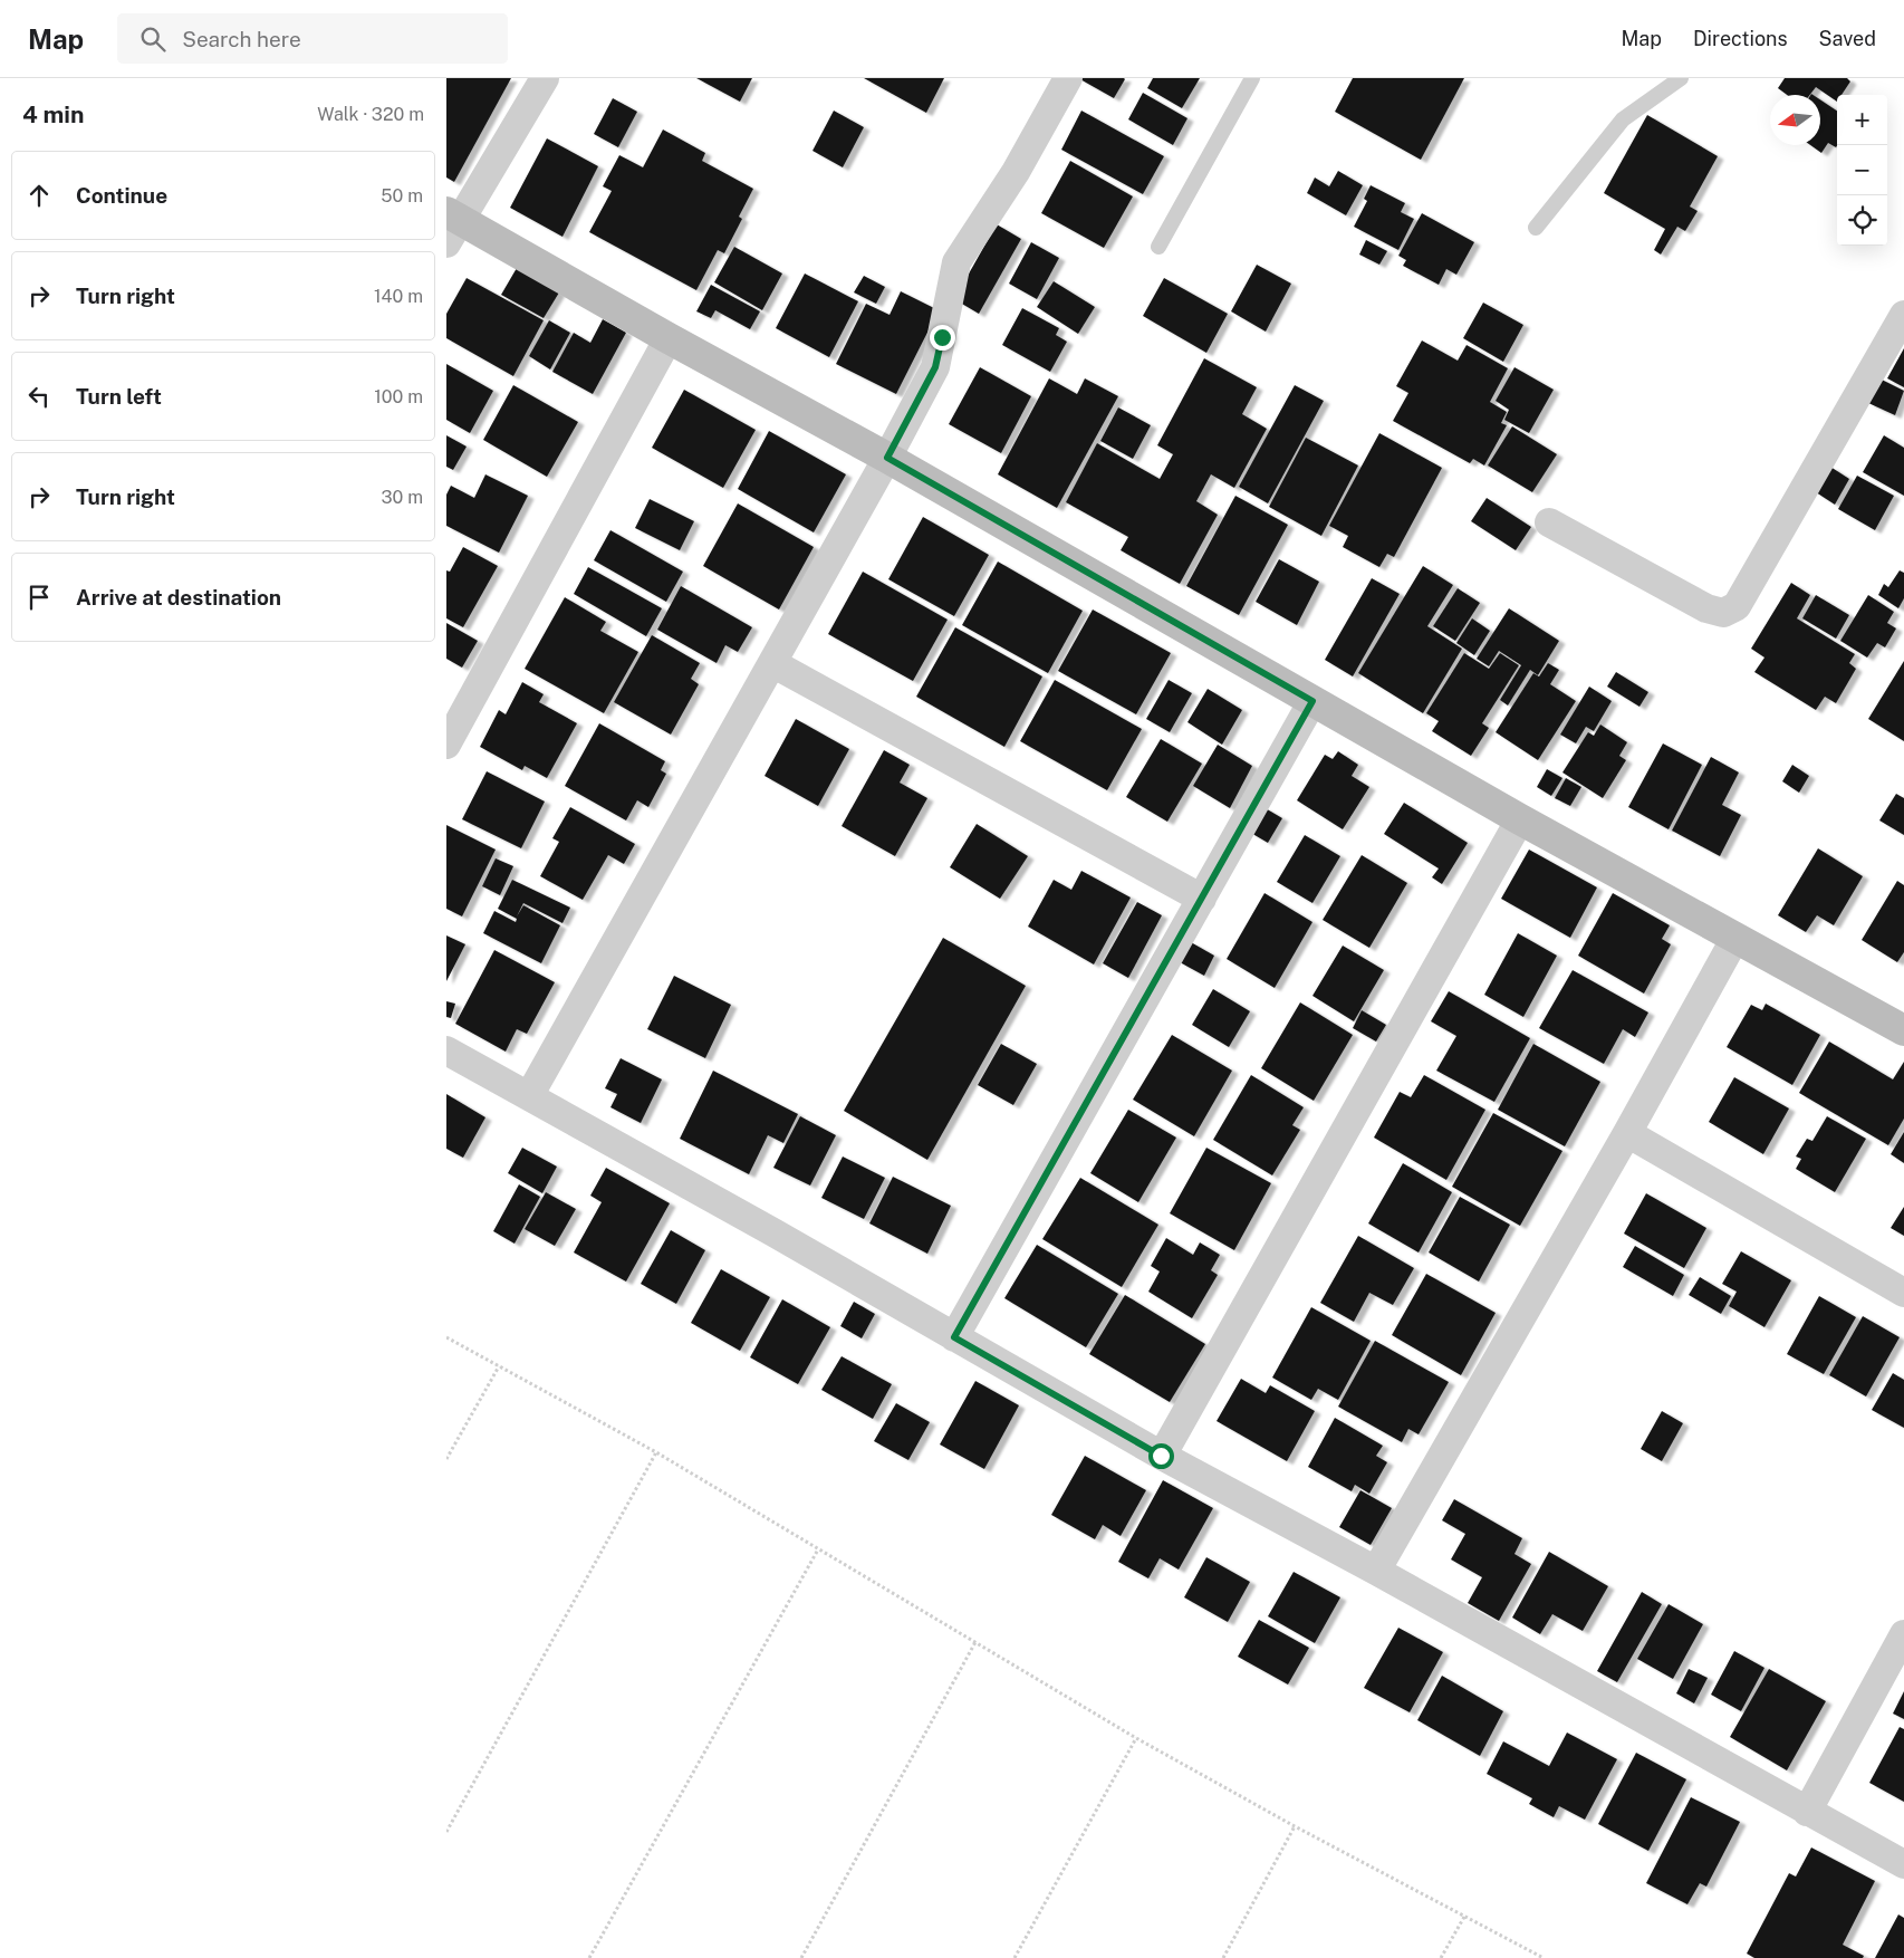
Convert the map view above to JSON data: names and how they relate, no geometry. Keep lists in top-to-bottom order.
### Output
{
  "north": "left",
  "page": {
    "header": "Map",
    "search": "Search here",
    "nav": ["Map", "Directions", "Saved"],
    "heading": ["4 min", "Walk · 320 m"],
    "map_buttons": ["+", "−"],
    "list": [
      ["Continue", "50 m"],
      ["Turn right", "140 m"],
      ["Turn left", "100 m"],
      ["Turn right", "30 m"],
      "Arrive at destination"
    ]
  }
}
